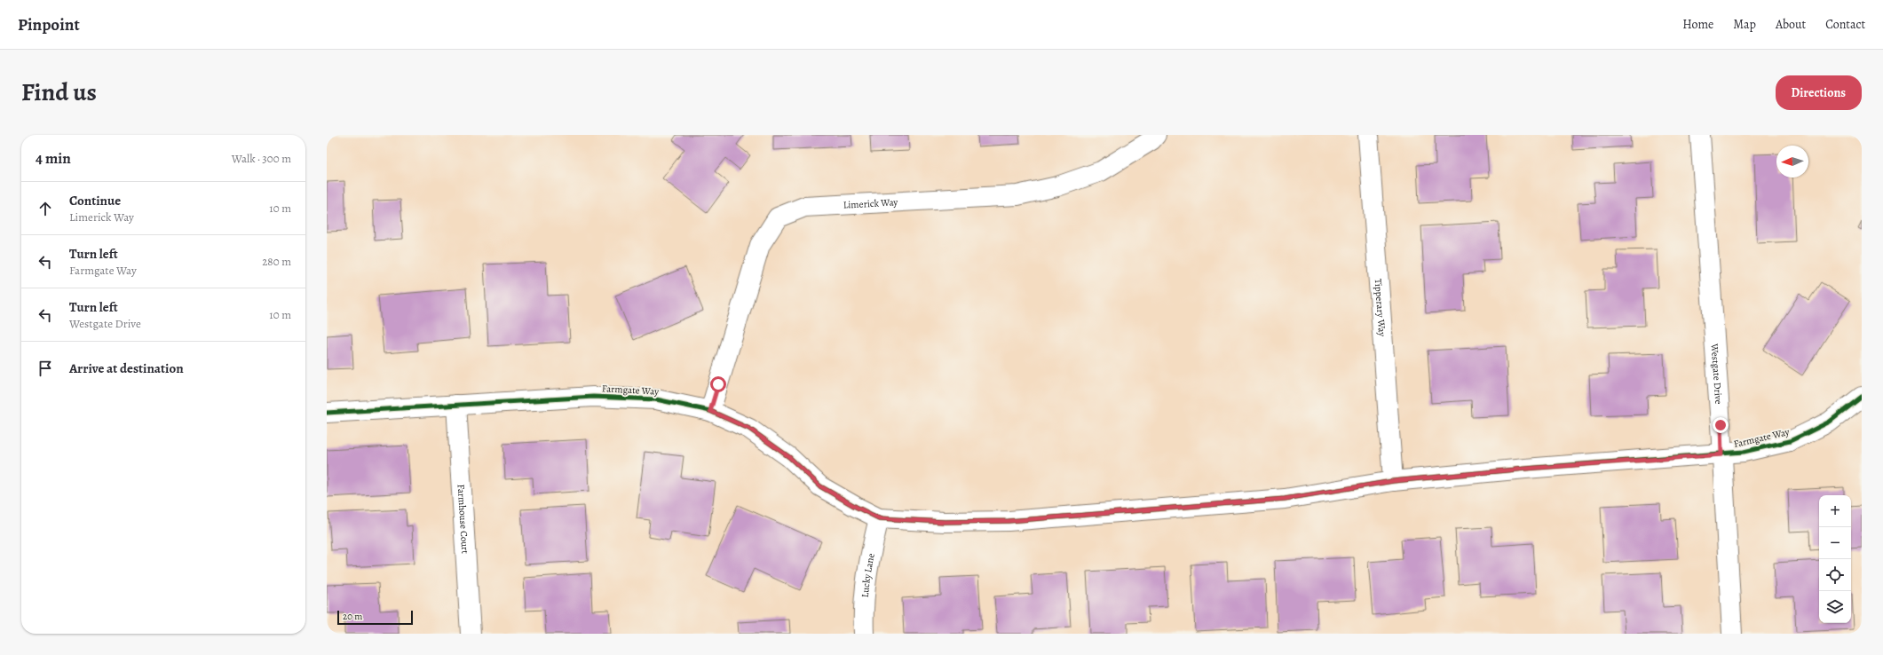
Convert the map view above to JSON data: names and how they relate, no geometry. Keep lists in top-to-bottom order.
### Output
{
  "streets": {
    "street": [
      "Limerick Way",
      "Tipperary Way",
      "Westgate Drive",
      "Farmgate Way",
      "Farmhouse Court",
      "Lucky Lane"
    ]
  },
  "crossings": [
    ["Limerick Way", "Farmgate Way"],
    ["Tipperary Way", "Farmgate Way"],
    ["Westgate Drive", "Farmgate Way"],
    ["Farmgate Way", "Farmhouse Court"],
    ["Farmgate Way", "Lucky Lane"]
  ],
  "scale_bar": "20 m",
  "north": "left",
  "page": {
    "header": "Pinpoint",
    "nav": [
      "Home",
      "Map",
      "About",
      "Contact"
    ],
    "title": "Find us",
    "buttons": "Directions",
    "heading": ["4 min", "Walk · 300 m"],
    "list": [
      ["Continue", "Limerick Way", "10 m"],
      ["Turn left", "Farmgate Way", "280 m"],
      ["Turn left", "Westgate Drive", "10 m"],
      "Arrive at destination"
    ],
    "map_buttons": ["+", "−"],
    "scale": "20 m"
  }
}
